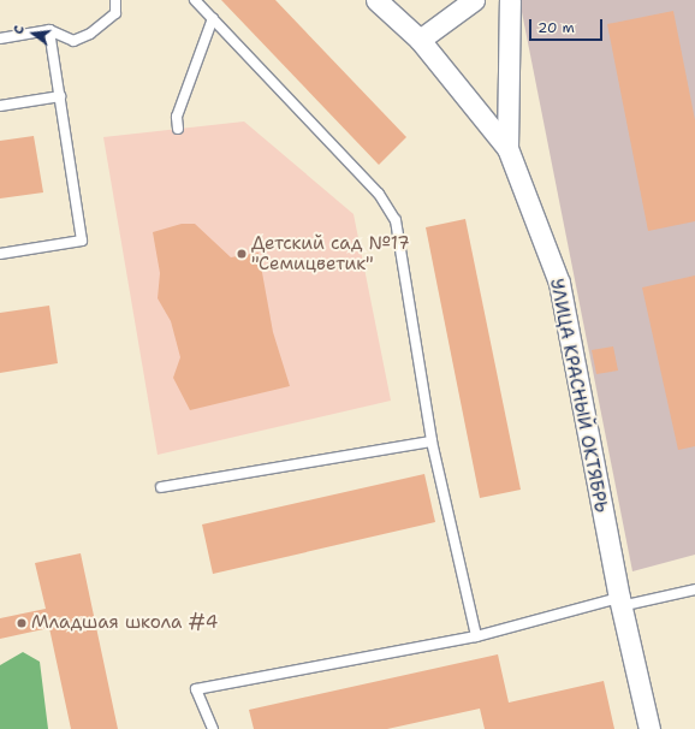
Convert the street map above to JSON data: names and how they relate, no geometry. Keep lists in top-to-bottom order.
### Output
{
  "streets": {
    "street": ["УЛИЦА КРАСНЫЙ ОКТЯБРЬ"]
  },
  "places": ["Детский сад №17 \"Семицветик\"", "Младшая школа #4"],
  "scale_bar": "20 m",
  "north": "left"
}
